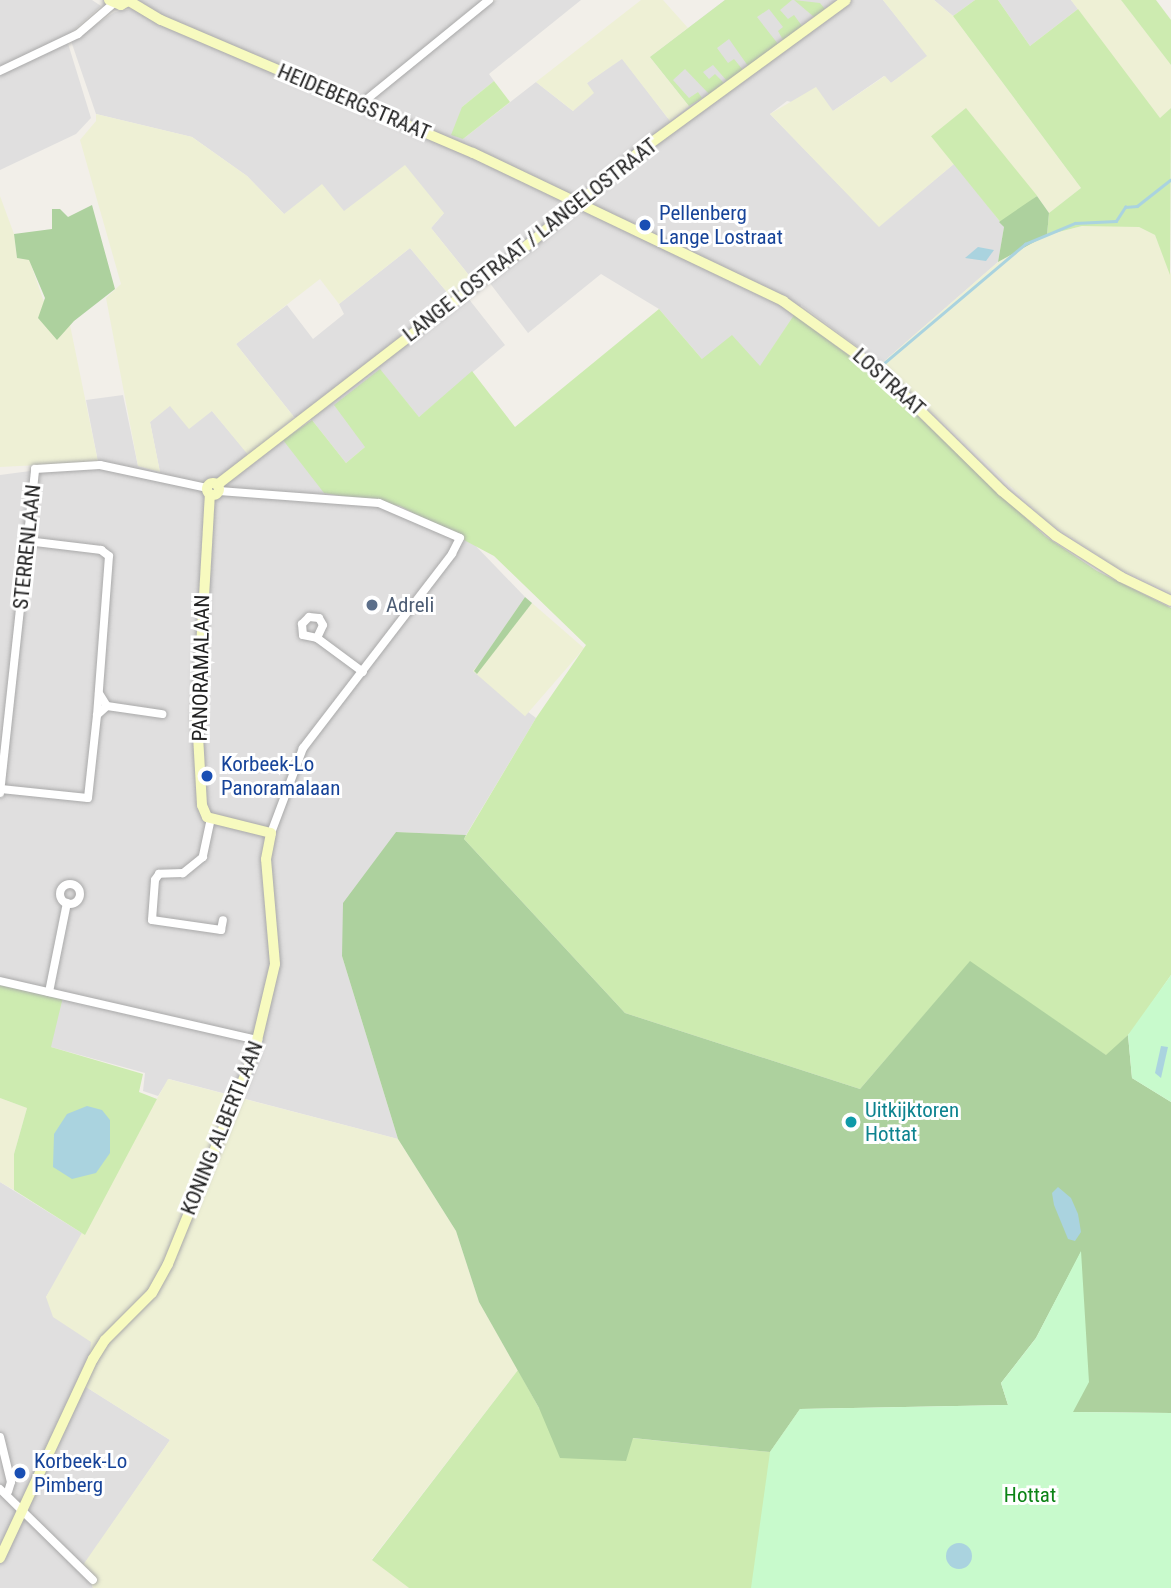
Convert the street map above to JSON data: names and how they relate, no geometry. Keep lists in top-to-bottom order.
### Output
{
  "streets": {
    "street": [
      "HEIDEBERGSTRAAT",
      "LANGE LOSTRAAT / LANGELOSTRAAT",
      "LOSTRAAT",
      "STERRENLAAN",
      "PANORAMALAAN",
      "KONING ALBERTLAAN"
    ]
  },
  "crossings": [
    ["HEIDEBERGSTRAAT", "LANGE LOSTRAAT / LANGELOSTRAAT"],
    ["HEIDEBERGSTRAAT", "LOSTRAAT"],
    ["LANGE LOSTRAAT / LANGELOSTRAAT", "LOSTRAAT"],
    ["LANGE LOSTRAAT / LANGELOSTRAAT", "STERRENLAAN"],
    ["LANGE LOSTRAAT / LANGELOSTRAAT", "PANORAMALAAN"],
    ["LANGE LOSTRAAT / LANGELOSTRAAT", "KONING ALBERTLAAN"],
    ["STERRENLAAN", "PANORAMALAAN"],
    ["STERRENLAAN", "KONING ALBERTLAAN"],
    ["PANORAMALAAN", "KONING ALBERTLAAN"]
  ],
  "parks": ["Hottat"],
  "places": [
    "Pellenberg Lange Lostraat",
    "Adreli",
    "Korbeek-Lo Panoramalaan",
    "Uitkijktoren Hottat",
    "Korbeek-Lo Pimberg"
  ]
}
